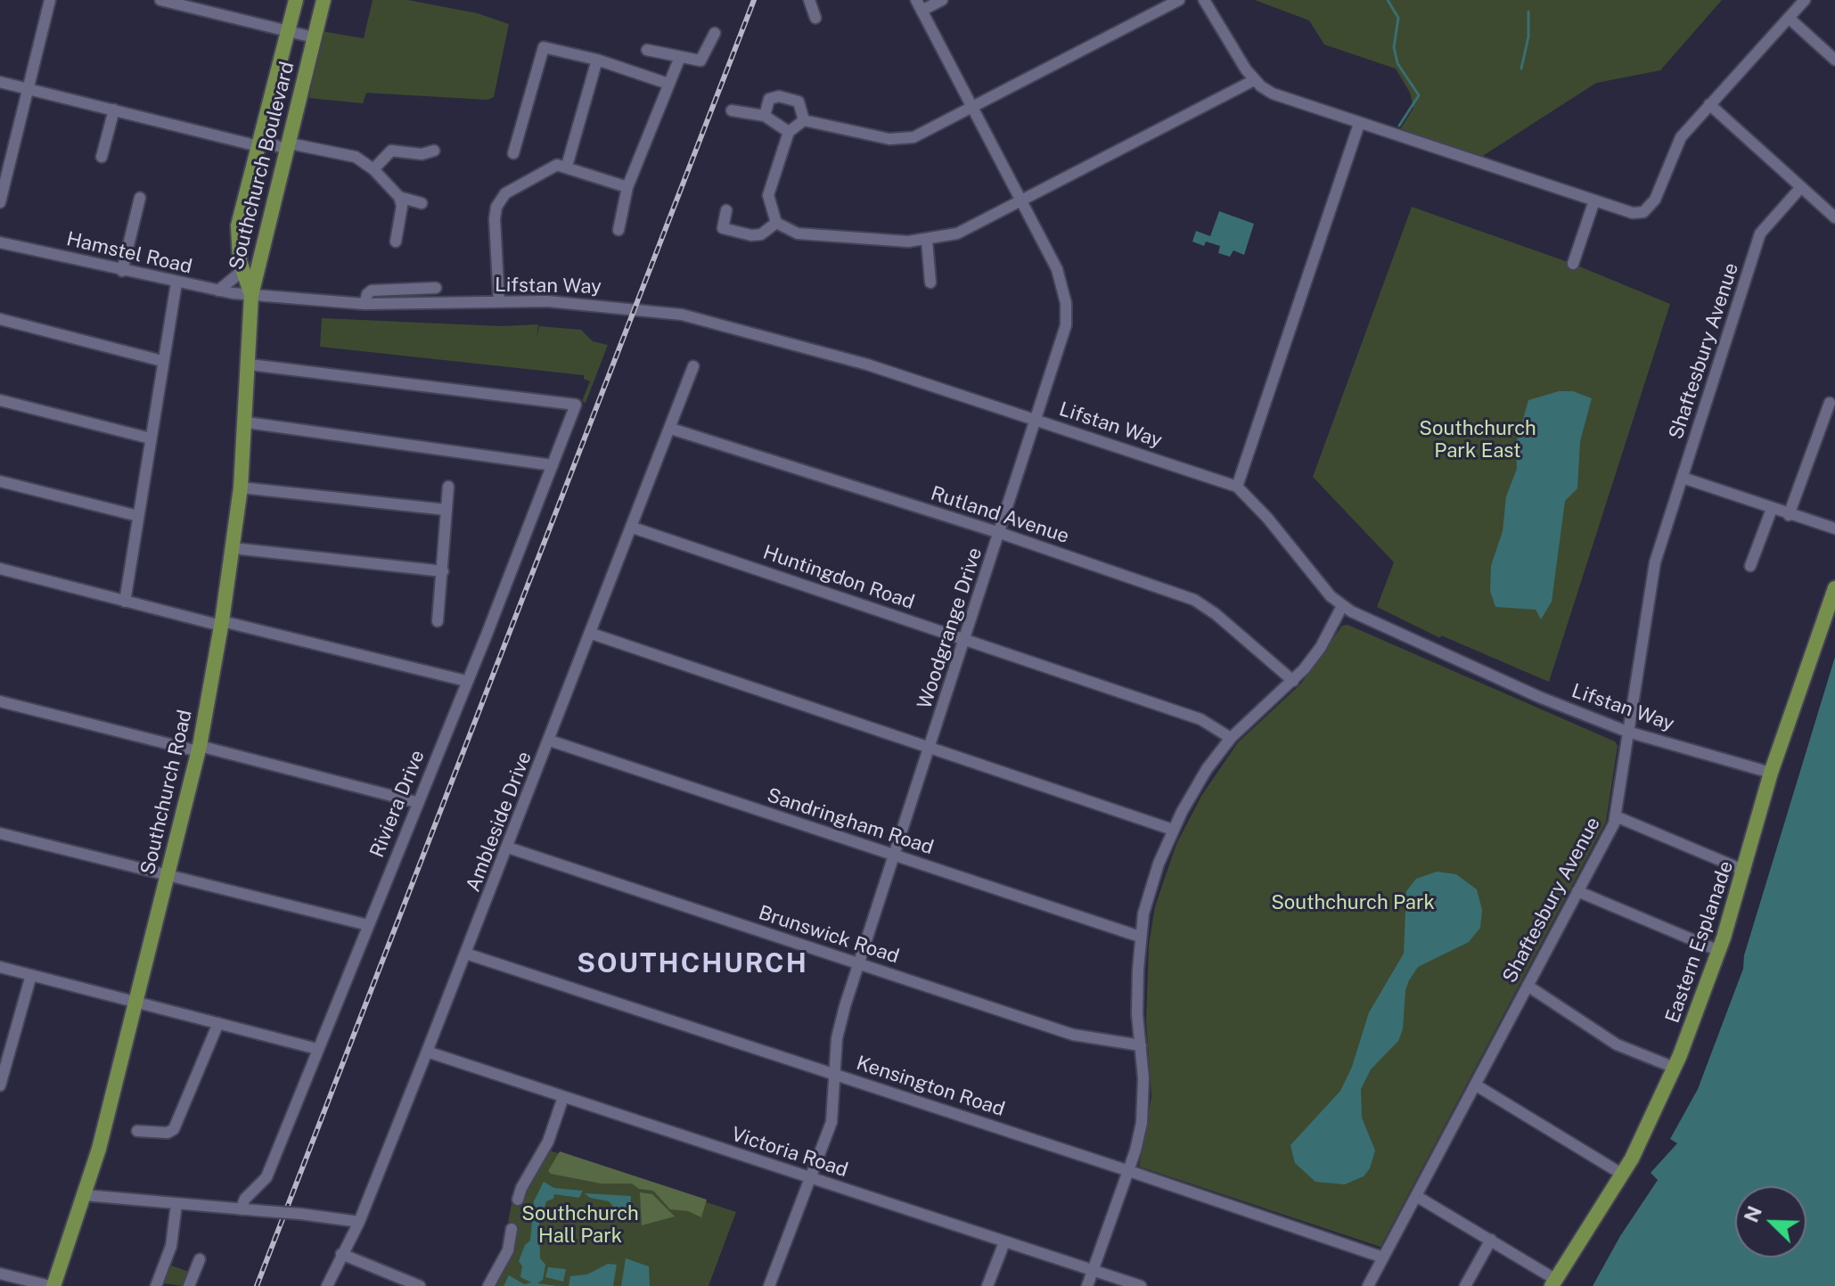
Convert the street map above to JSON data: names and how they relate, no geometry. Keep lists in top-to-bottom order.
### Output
{
  "streets": {
    "main road": ["Southchurch Boulevard", "Southchurch Road", "Eastern Esplanade"],
    "street": [
      "Hamstel Road",
      "Lifstan Way",
      "Shaftesbury Avenue",
      "Rutland Avenue",
      "Huntingdon Road",
      "Woodgrange Drive",
      "Riviera Drive",
      "Ambleside Drive",
      "Sandringham Road",
      "Brunswick Road",
      "Kensington Road",
      "Victoria Road"
    ]
  },
  "crossings": [
    ["Southchurch Boulevard", "Hamstel Road"],
    ["Southchurch Boulevard", "Lifstan Way"],
    ["Southchurch Boulevard", "Southchurch Road"],
    ["Hamstel Road", "Lifstan Way"],
    ["Hamstel Road", "Southchurch Road"],
    ["Lifstan Way", "Shaftesbury Avenue"],
    ["Lifstan Way", "Woodgrange Drive"],
    ["Lifstan Way", "Southchurch Road"],
    ["Lifstan Way", "Eastern Esplanade"],
    ["Shaftesbury Avenue", "Kensington Road"],
    ["Rutland Avenue", "Woodgrange Drive"],
    ["Rutland Avenue", "Ambleside Drive"],
    ["Huntingdon Road", "Woodgrange Drive"],
    ["Huntingdon Road", "Ambleside Drive"],
    ["Woodgrange Drive", "Sandringham Road"],
    ["Woodgrange Drive", "Brunswick Road"],
    ["Woodgrange Drive", "Kensington Road"],
    ["Woodgrange Drive", "Victoria Road"],
    ["Southchurch Road", "Riviera Drive"],
    ["Ambleside Drive", "Sandringham Road"],
    ["Ambleside Drive", "Brunswick Road"],
    ["Ambleside Drive", "Kensington Road"],
    ["Ambleside Drive", "Victoria Road"]
  ],
  "districts": ["SOUTHCHURCH"],
  "parks": ["Southchurch Park East", "Southchurch Park", "Southchurch Hall Park"],
  "north": "top left"
}
